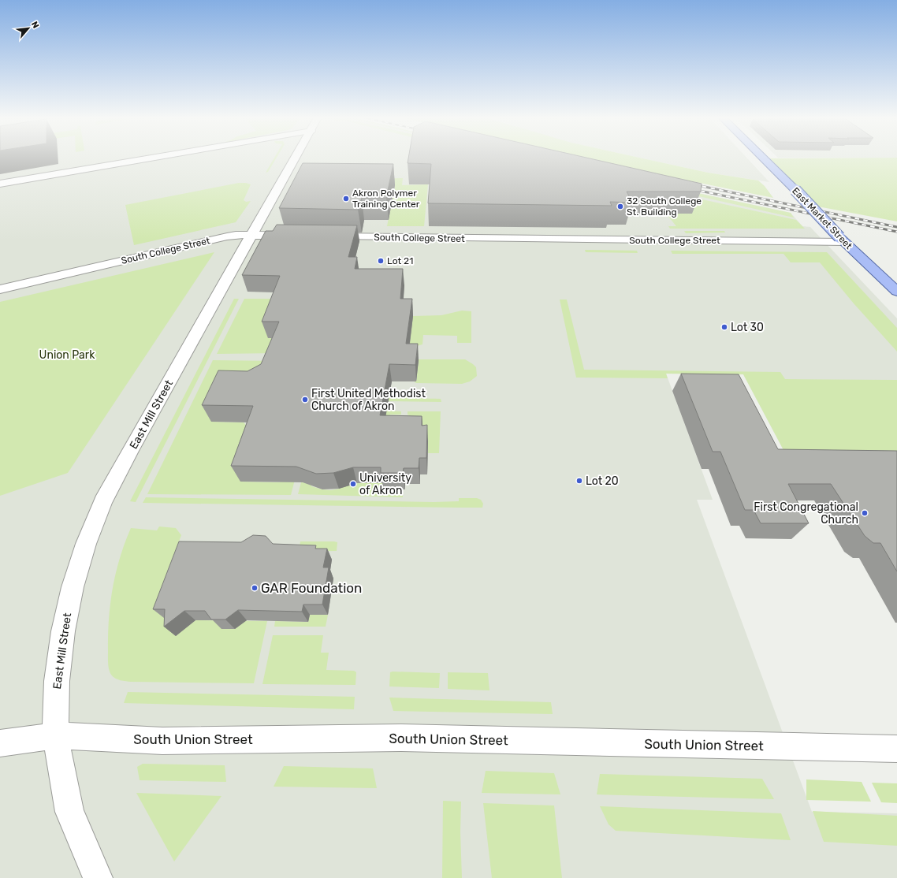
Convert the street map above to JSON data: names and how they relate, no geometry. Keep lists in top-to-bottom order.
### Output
{
  "streets": {
    "main road": ["East Market Street"],
    "street": ["South College Street", "East Mill Street", "South Union Street"]
  },
  "crossings": [
    ["East Market Street", "South College Street"],
    ["South College Street", "East Mill Street"],
    ["East Mill Street", "South Union Street"]
  ],
  "parks": ["Union Park"],
  "places": [
    "Akron Polymer Training Center",
    "32 South College St. Building",
    "Lot 21",
    "Lot 30",
    "First United Methodist Church of Akron",
    "Lot 20",
    "University of Akron",
    "First Congregational Church",
    "GAR Foundation"
  ],
  "north": "top right"
}
